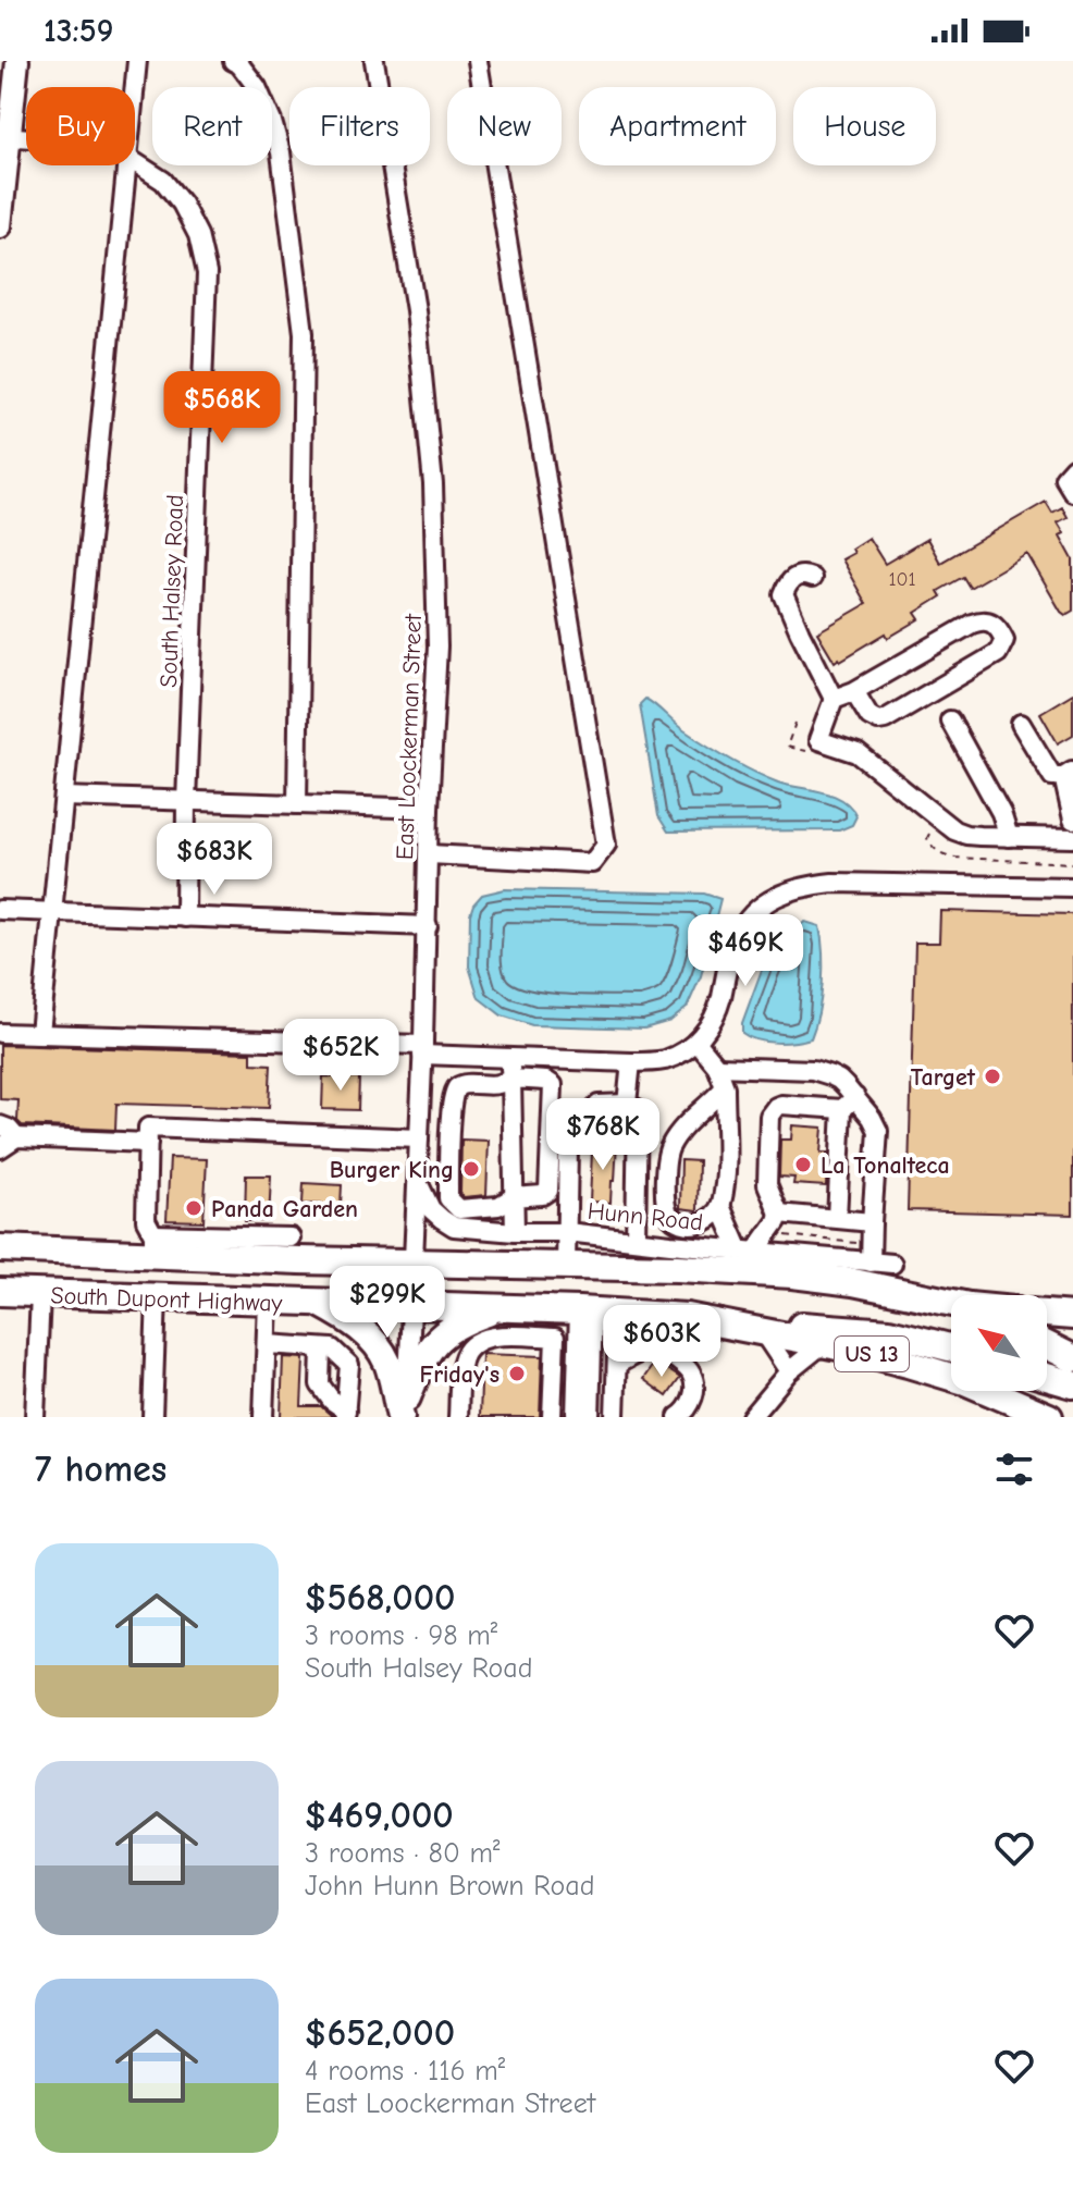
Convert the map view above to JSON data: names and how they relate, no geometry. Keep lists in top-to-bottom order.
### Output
{
  "streets": {
    "highway": ["South Dupont Highway", "US 13"],
    "street": ["South Halsey Road", "East Loockerman Street", "Hunn Road"]
  },
  "crossings": [
    ["East Loockerman Street", "Hunn Road"],
    ["East Loockerman Street", "South Dupont Highway"]
  ],
  "places": [
    "Target",
    "La Tonalteca",
    "Burger King",
    "Panda Garden",
    "Friday's"
  ],
  "house_numbers": ["101"],
  "north": "top left",
  "page": {
    "status": "13:59",
    "chip": [
      "Buy",
      "Rent",
      "Filters",
      "New",
      "Apartment",
      "House"
    ],
    "price": [
      "$568K",
      "$683K",
      "$469K",
      "$652K",
      "$768K",
      "$299K",
      "$603K"
    ],
    "heading": "7 homes",
    "list": [
      {
        "name": "$568,000",
        "note": "3 rooms · 98 m² · South Halsey Road"
      },
      {
        "name": "$469,000",
        "note": "3 rooms · 80 m² · John Hunn Brown Road"
      },
      {
        "name": "$652,000",
        "note": "4 rooms · 116 m² · East Loockerman Street"
      }
    ]
  }
}
